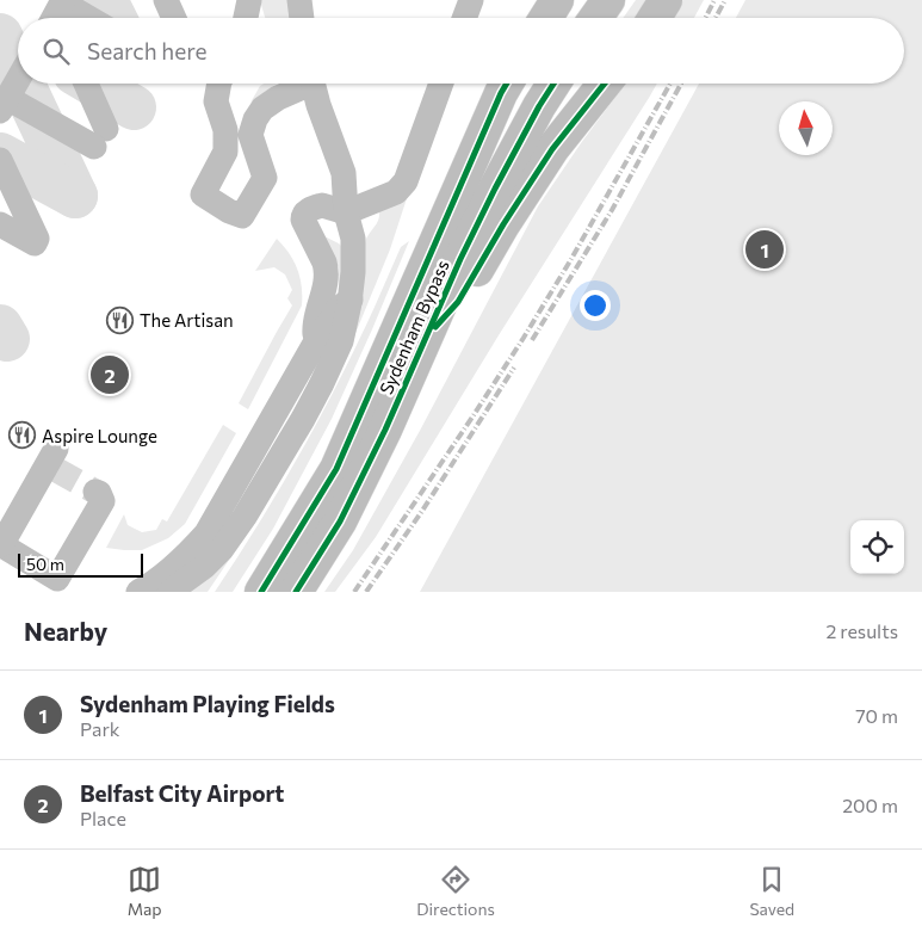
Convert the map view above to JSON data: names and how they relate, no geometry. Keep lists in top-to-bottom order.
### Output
{
  "streets": {
    "highway": ["Sydenham Bypass"]
  },
  "places": {
    "restaurant": ["The Artisan", "Aspire Lounge"]
  },
  "scale_bar": "50 m",
  "north": "top",
  "page": {
    "search": "Search here",
    "pins": ["1", "2"],
    "scale": "50 m",
    "heading": ["Nearby", "2 results"],
    "list": [
      {
        "mark": "1",
        "name": "Sydenham Playing Fields",
        "note": "Park",
        "value": "70 m"
      },
      {
        "mark": "2",
        "name": "Belfast City Airport",
        "note": "Place",
        "value": "200 m"
      }
    ],
    "nav": ["Map", "Directions", "Saved"]
  }
}
